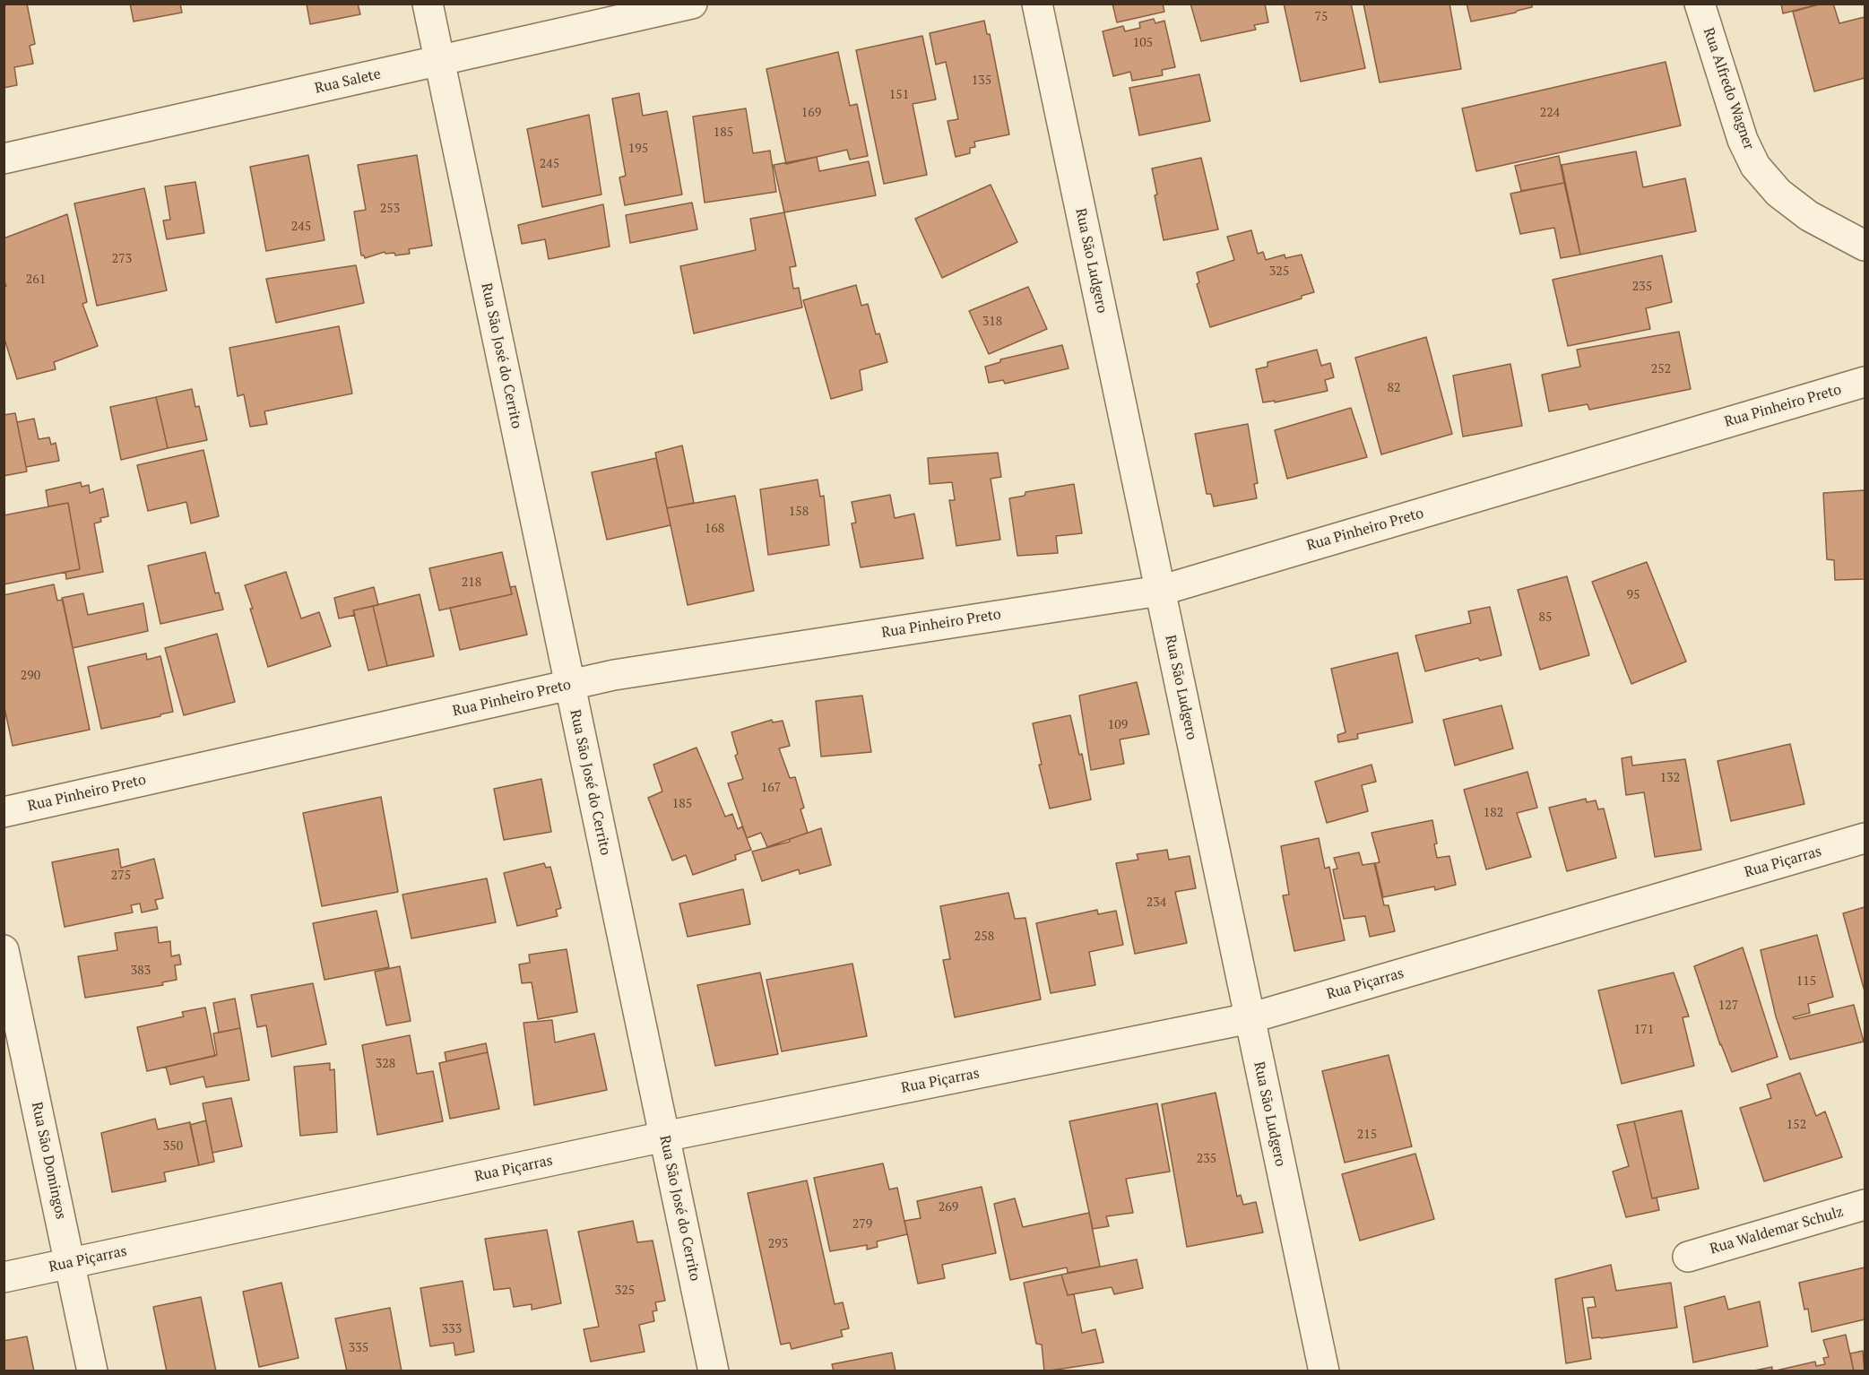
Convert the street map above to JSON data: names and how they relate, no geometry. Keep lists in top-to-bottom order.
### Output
{
  "streets": {
    "street": [
      "Rua Salete",
      "Rua Alfredo Wagner",
      "Rua São Ludgero",
      "Rua São José do Cerrito",
      "Rua Pinheiro Preto",
      "Rua Piçarras",
      "Rua São Domingos",
      "Rua Waldemar Schulz"
    ]
  },
  "crossings": [
    ["Rua Salete", "Rua São José do Cerrito"],
    ["Rua São Ludgero", "Rua Pinheiro Preto"],
    ["Rua São Ludgero", "Rua Piçarras"],
    ["Rua São José do Cerrito", "Rua Pinheiro Preto"],
    ["Rua São José do Cerrito", "Rua Piçarras"],
    ["Rua Piçarras", "Rua São Domingos"]
  ],
  "house_numbers": [
    "75",
    "105",
    "135",
    "151",
    "169",
    "224",
    "185",
    "195",
    "245",
    "253",
    "245",
    "273",
    "325",
    "261",
    "235",
    "318",
    "252",
    "82",
    "158",
    "168",
    "218",
    "95",
    "85",
    "290",
    "109",
    "132",
    "167",
    "185",
    "182",
    "275",
    "234",
    "258",
    "383",
    "115",
    "127",
    "171",
    "328",
    "152",
    "215",
    "350",
    "235",
    "269",
    "279",
    "293",
    "325",
    "333",
    "335"
  ]
}
